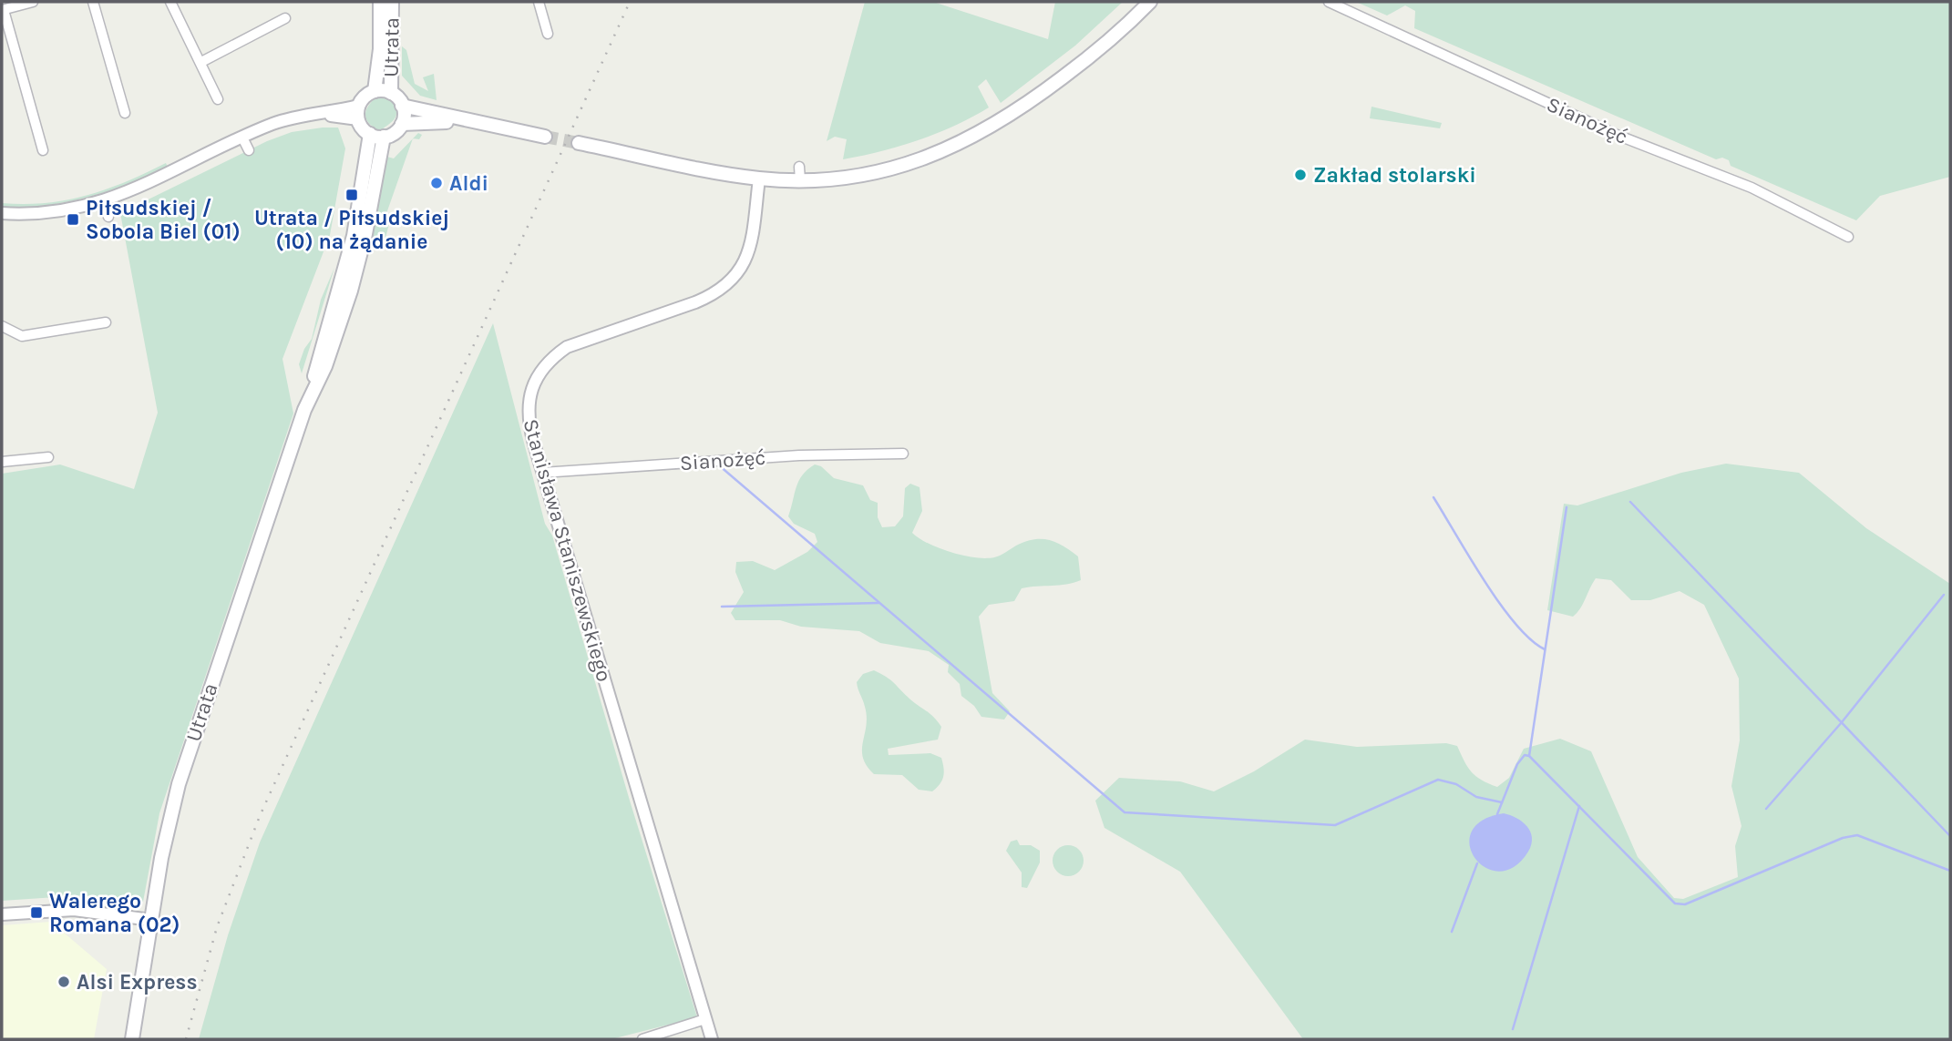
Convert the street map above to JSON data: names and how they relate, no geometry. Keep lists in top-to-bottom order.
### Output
{
  "streets": {
    "main road": ["Utrata"],
    "street": ["Sianożęć", "Stanisława Staniszewskiego"]
  },
  "crossings": [
    ["Sianożęć", "Stanisława Staniszewskiego"]
  ],
  "places": {
    "other": ["Zakład stolarski", "Aldi", "Alsi Express"],
    "transit": ["Utrata / Piłsudskiej (10) na żądanie", "Piłsudskiej / Sobola Biel (01)", "Walerego Romana (02)"]
  }
}
